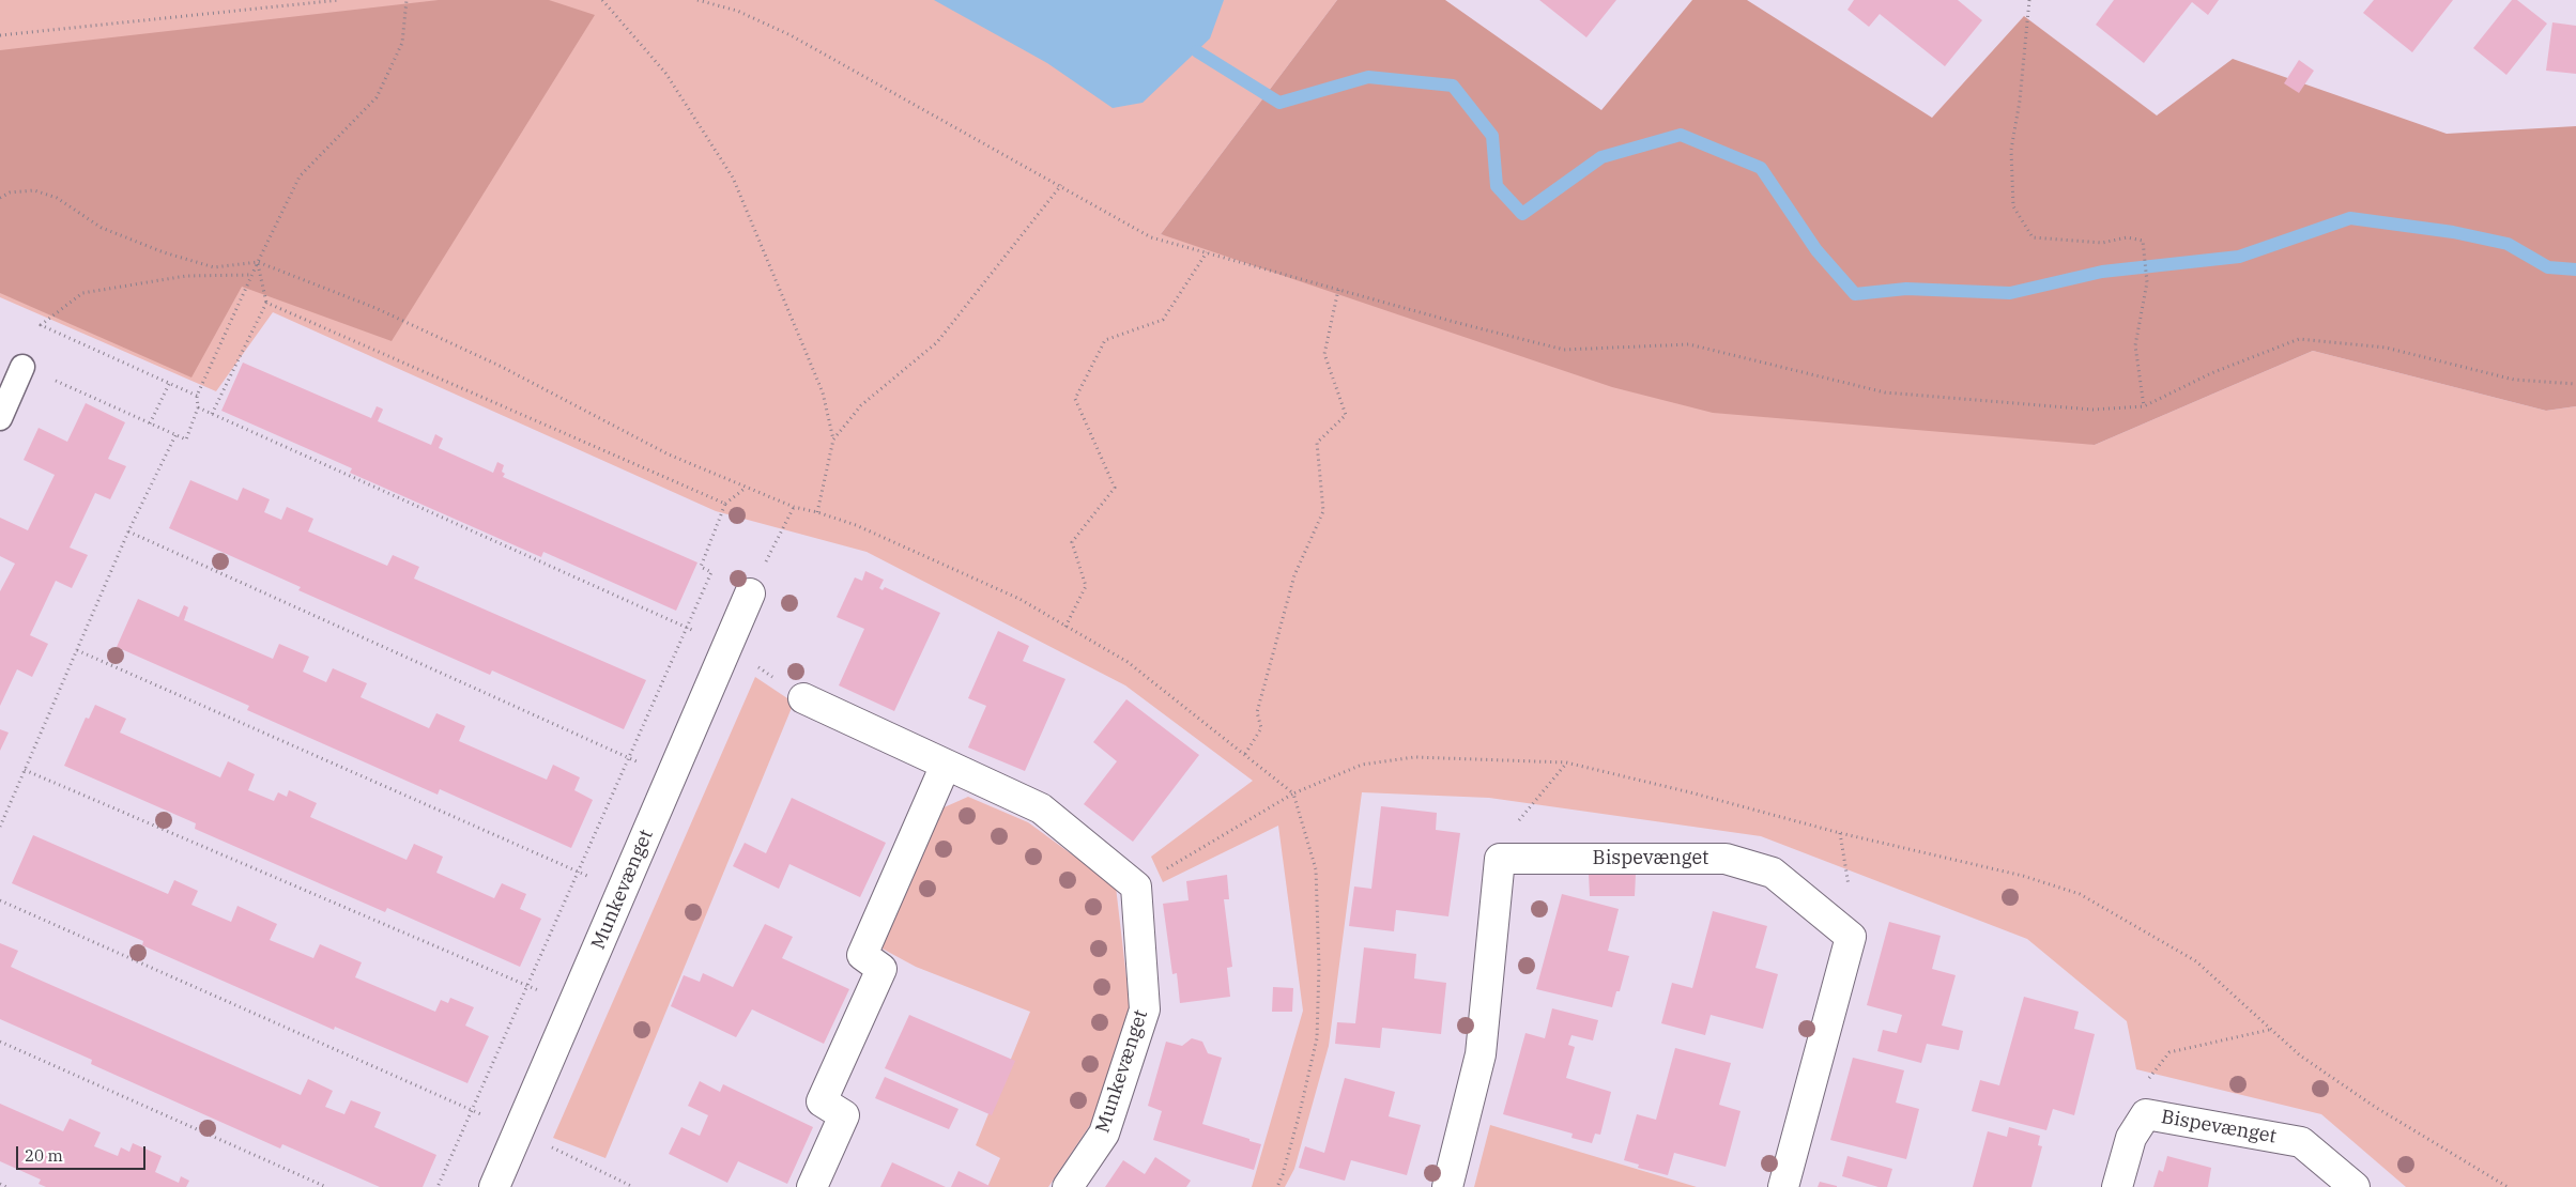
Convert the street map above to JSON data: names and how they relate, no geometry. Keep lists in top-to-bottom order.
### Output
{
  "streets": {
    "street": ["Bispevænget", "Munkevænget"]
  },
  "scale_bar": "20 m"
}
